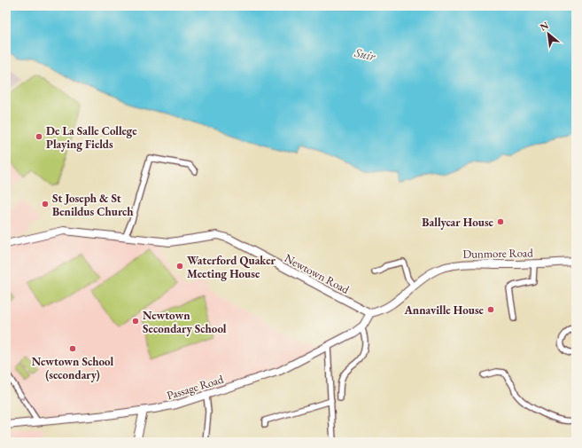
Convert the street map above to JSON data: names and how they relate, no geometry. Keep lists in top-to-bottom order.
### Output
{
  "streets": {
    "main road": ["Dunmore Road", "Newtown Road", "Passage Road"]
  },
  "crossings": [
    ["Dunmore Road", "Newtown Road"],
    ["Dunmore Road", "Passage Road"],
    ["Newtown Road", "Passage Road"]
  ],
  "water": ["Suir"],
  "places": [
    "De La Salle College Playing Fields",
    "St Joseph & St Benildus Church",
    "Ballycar House",
    "Waterford Quaker Meeting House",
    "Annaville House",
    "Newtown Secondary School",
    "Newtown School (secondary)"
  ],
  "north": "top left"
}
